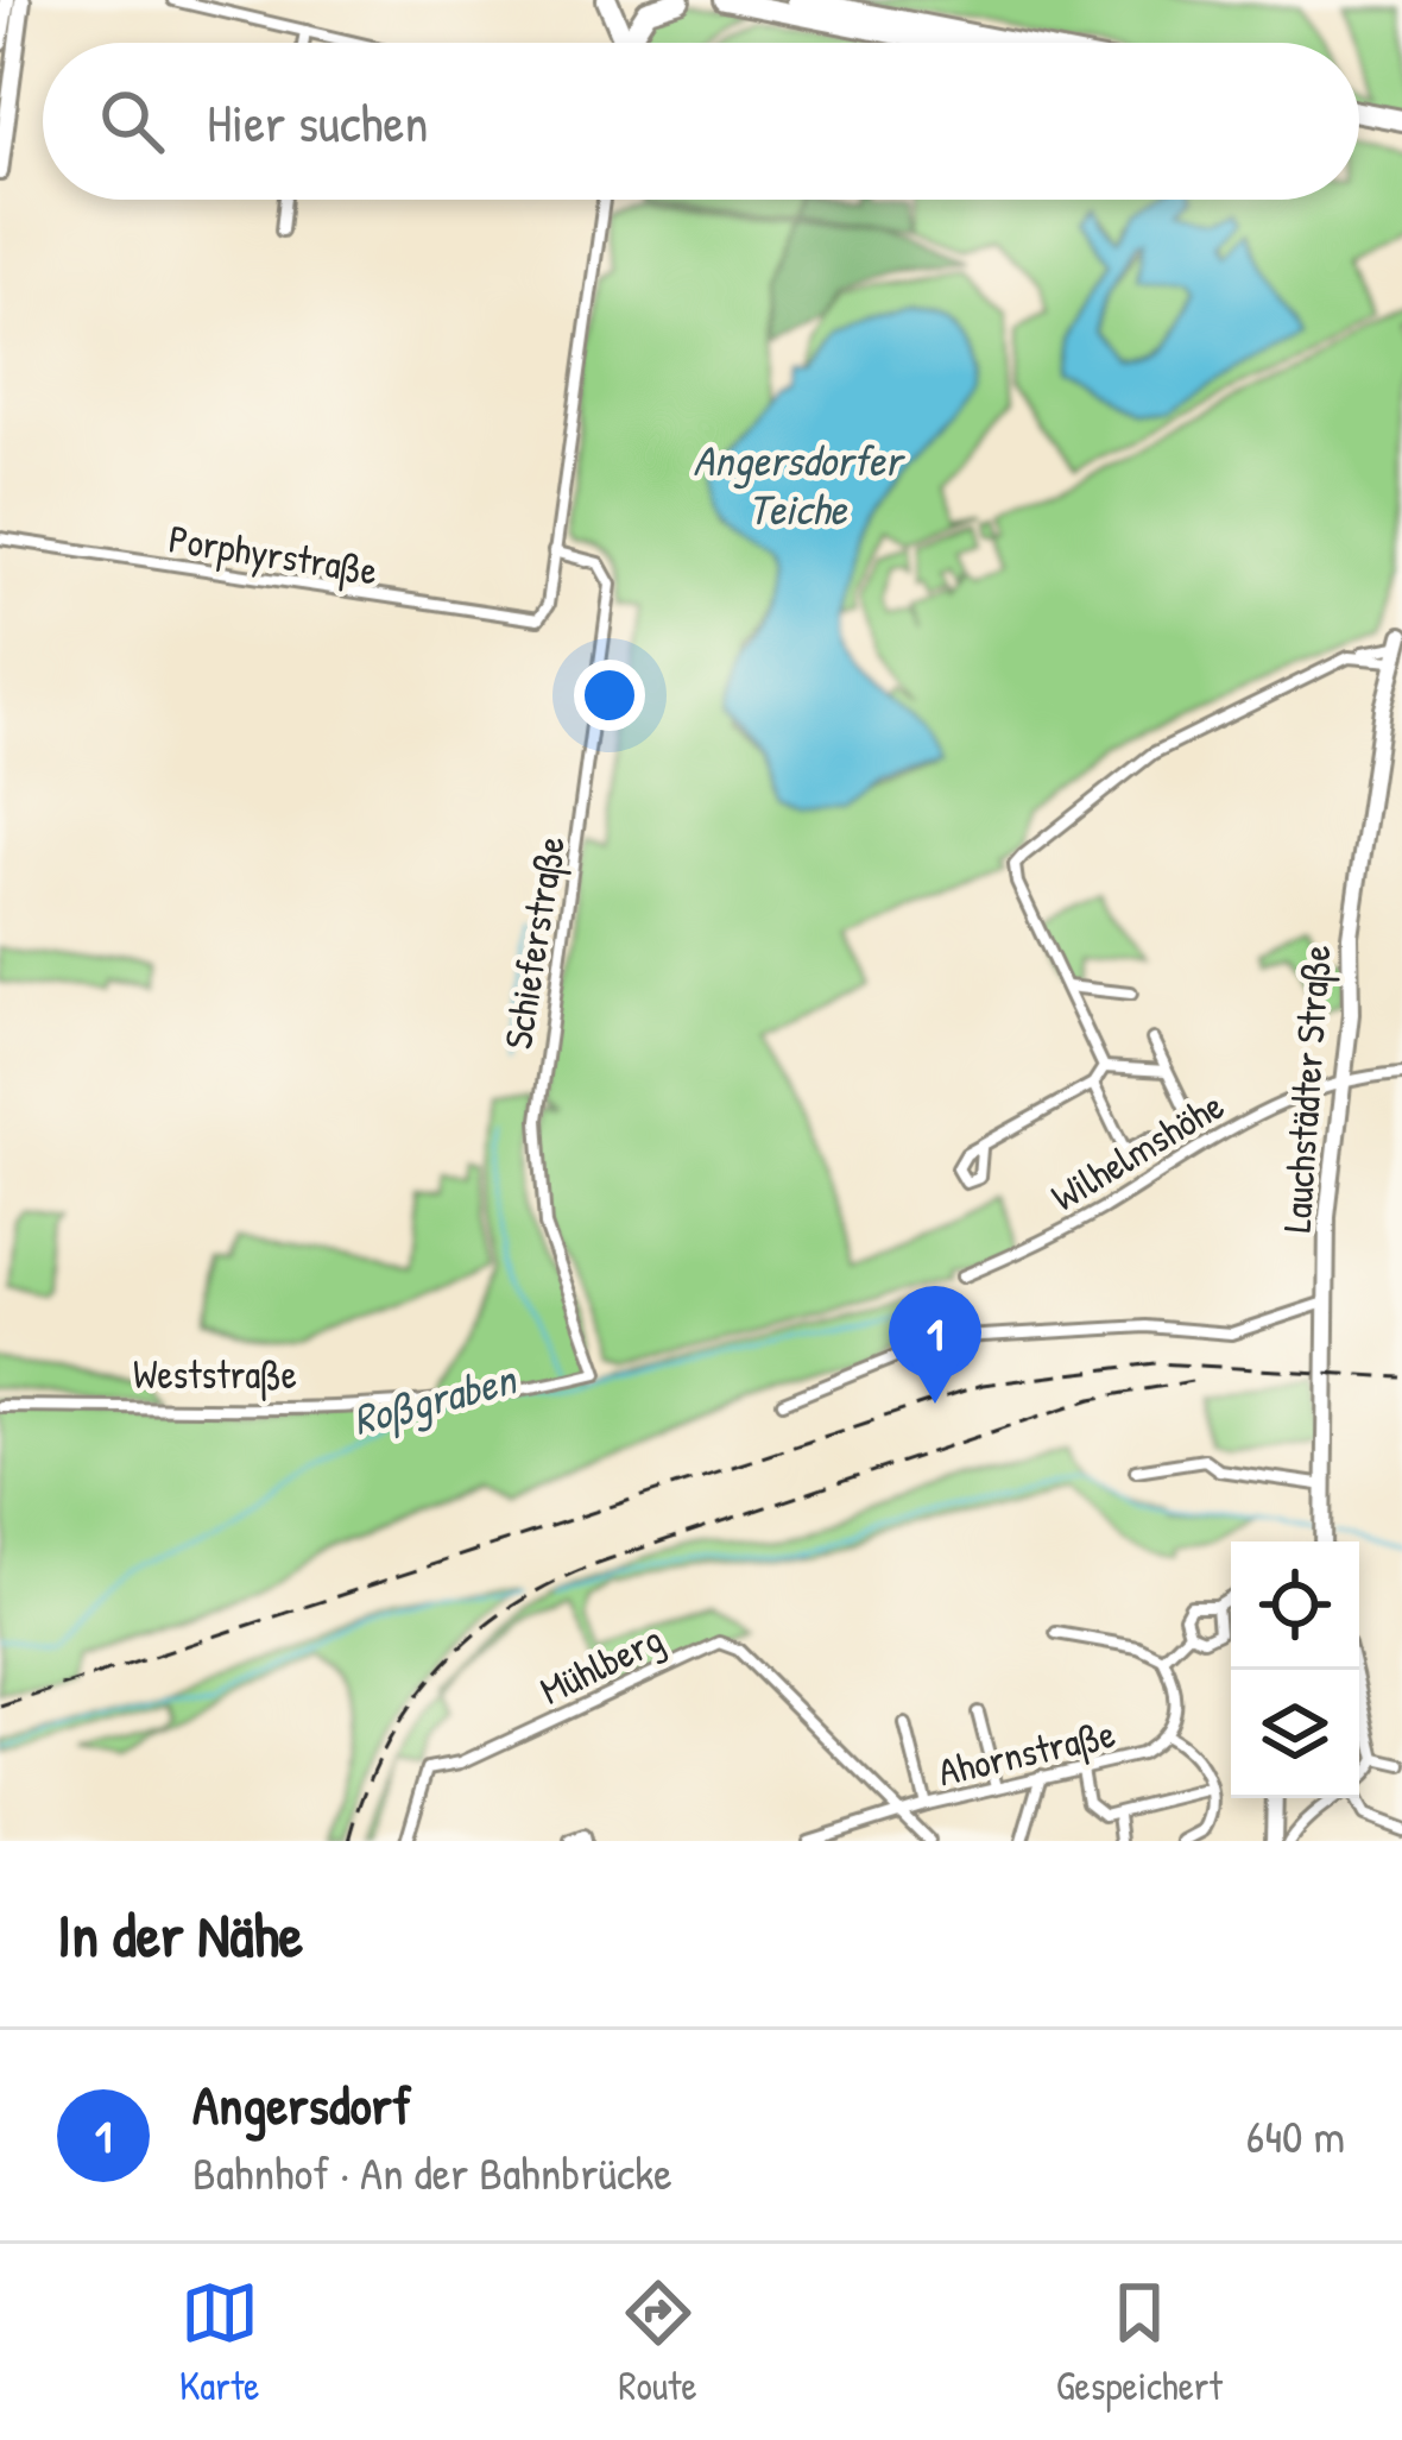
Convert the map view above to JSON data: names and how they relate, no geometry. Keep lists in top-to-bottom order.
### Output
{
  "streets": {
    "main road": ["Lauchstädter Straße"],
    "street": [
      "Porphyrstraße",
      "Schieferstraße",
      "Wilhelmshöhe",
      "Weststraße",
      "Mühlberg",
      "Ahornstraße"
    ]
  },
  "crossings": [
    ["Porphyrstraße", "Schieferstraße"],
    ["Schieferstraße", "Weststraße"],
    ["Lauchstädter Straße", "Wilhelmshöhe"],
    ["Mühlberg", "Ahornstraße"]
  ],
  "water": ["Angersdorfer Teiche", "Roßgraben"],
  "page": {
    "search": "Hier suchen",
    "pins": "1",
    "heading": "In der Nähe",
    "list": [
      {
        "mark": "1",
        "name": "Angersdorf",
        "note": "Bahnhof · An der Bahnbrücke",
        "value": "640 m"
      }
    ],
    "nav": ["Karte", "Route", "Gespeichert"]
  }
}
